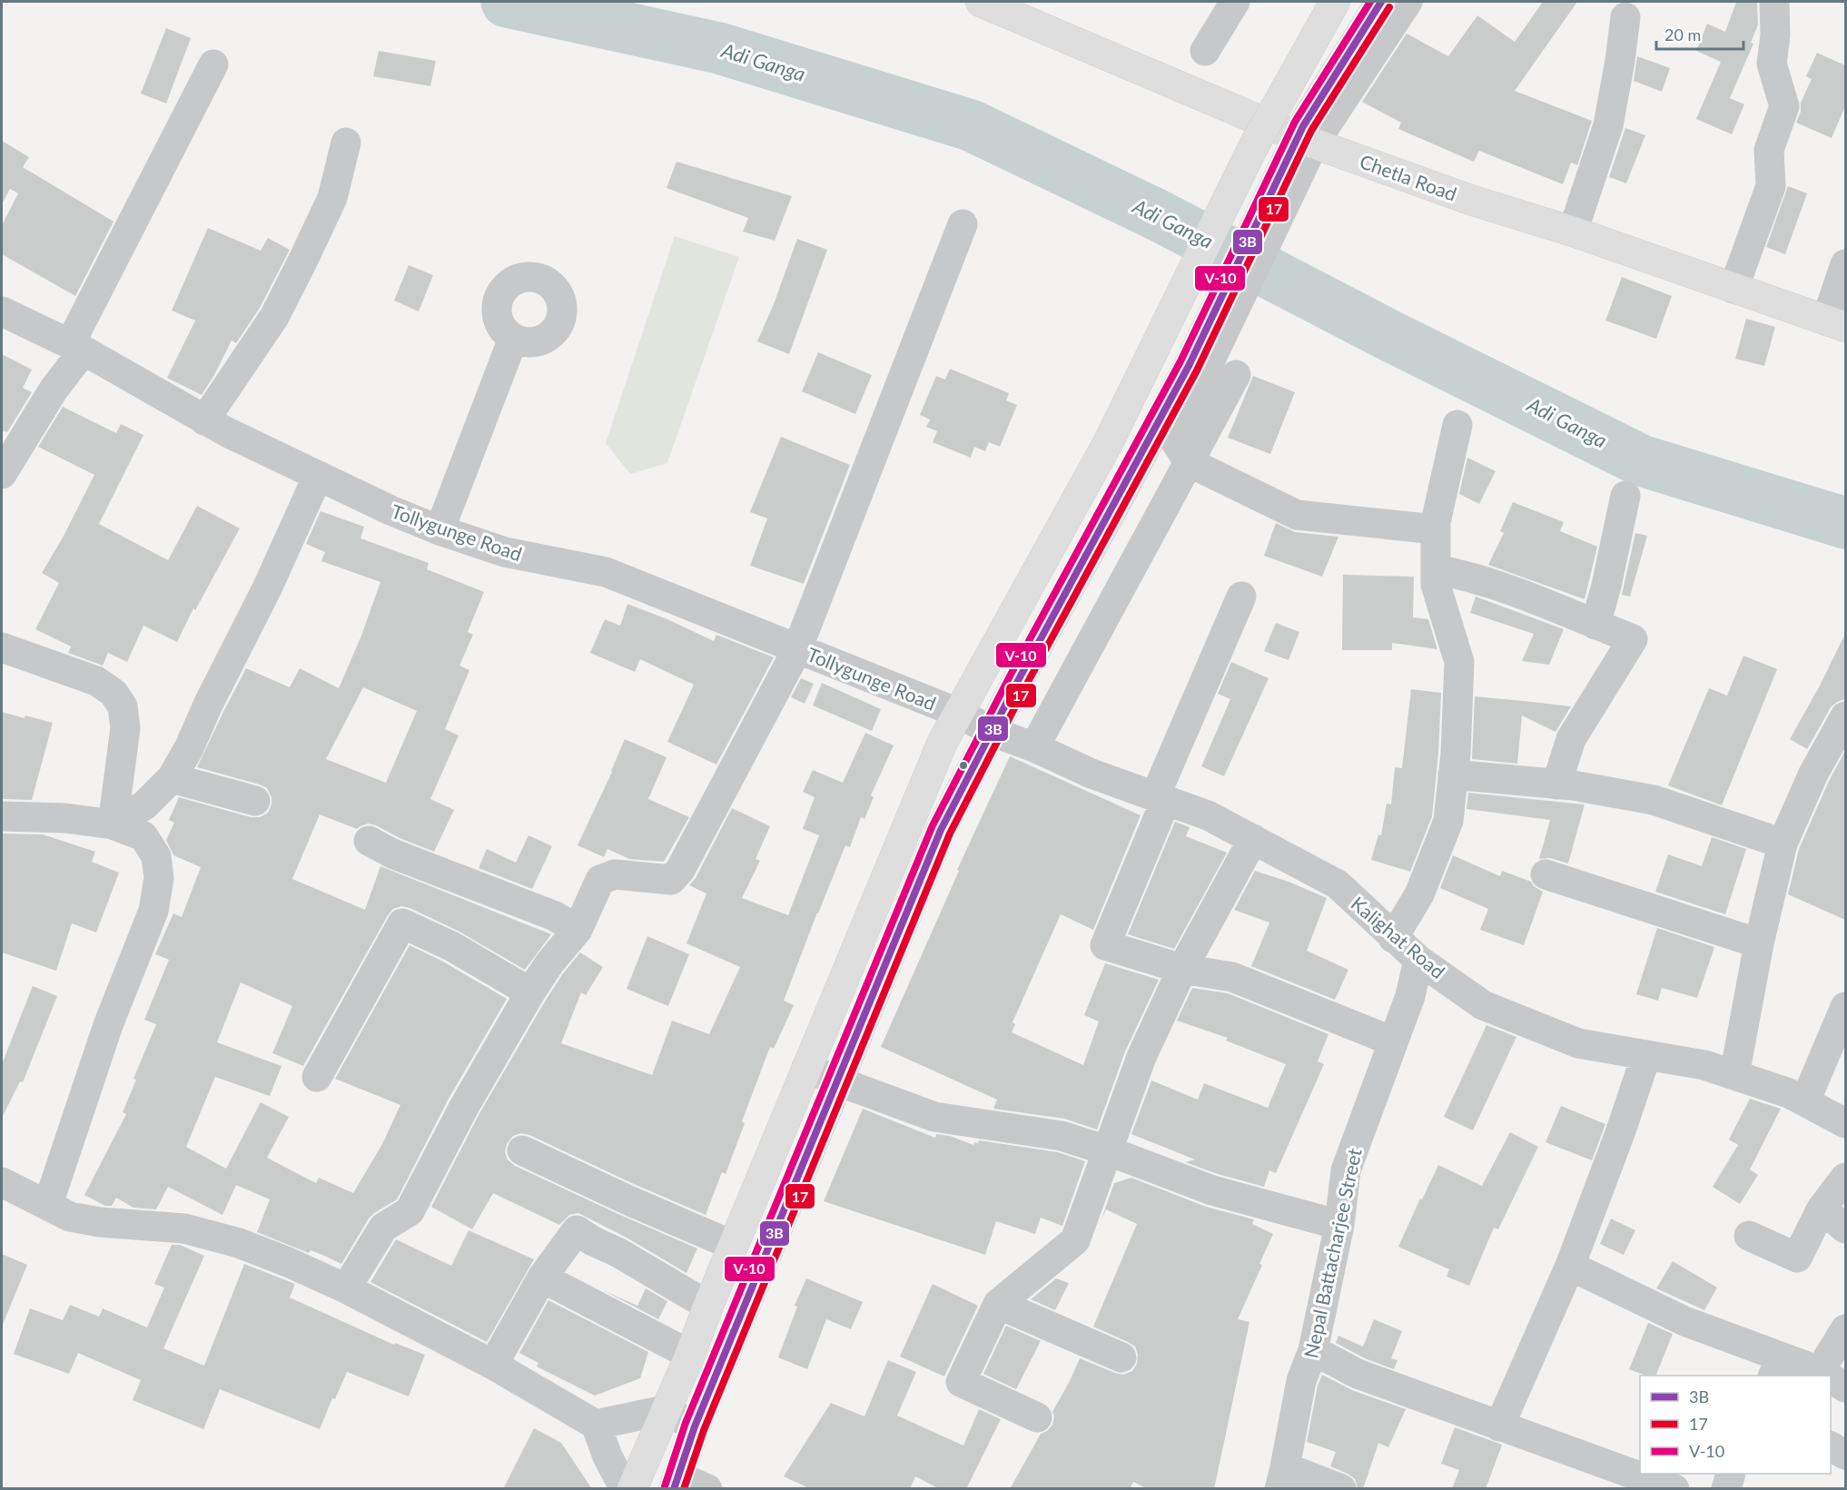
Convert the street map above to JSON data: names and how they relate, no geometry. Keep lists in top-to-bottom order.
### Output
{
  "streets": {
    "main road": ["Chetla Road"],
    "street": ["Tollygunge Road", "Kalighat Road", "Nepal Battacharjee Street"]
  },
  "crossings": [
    ["Tollygunge Road", "Kalighat Road"],
    ["Kalighat Road", "Nepal Battacharjee Street"]
  ],
  "water": ["Adi Ganga"],
  "lines": ["transit line 3B", "transit line V-10", "transit line 17"],
  "legend": ["3B", "17", "V-10"],
  "scale_bar": "20 m"
}
